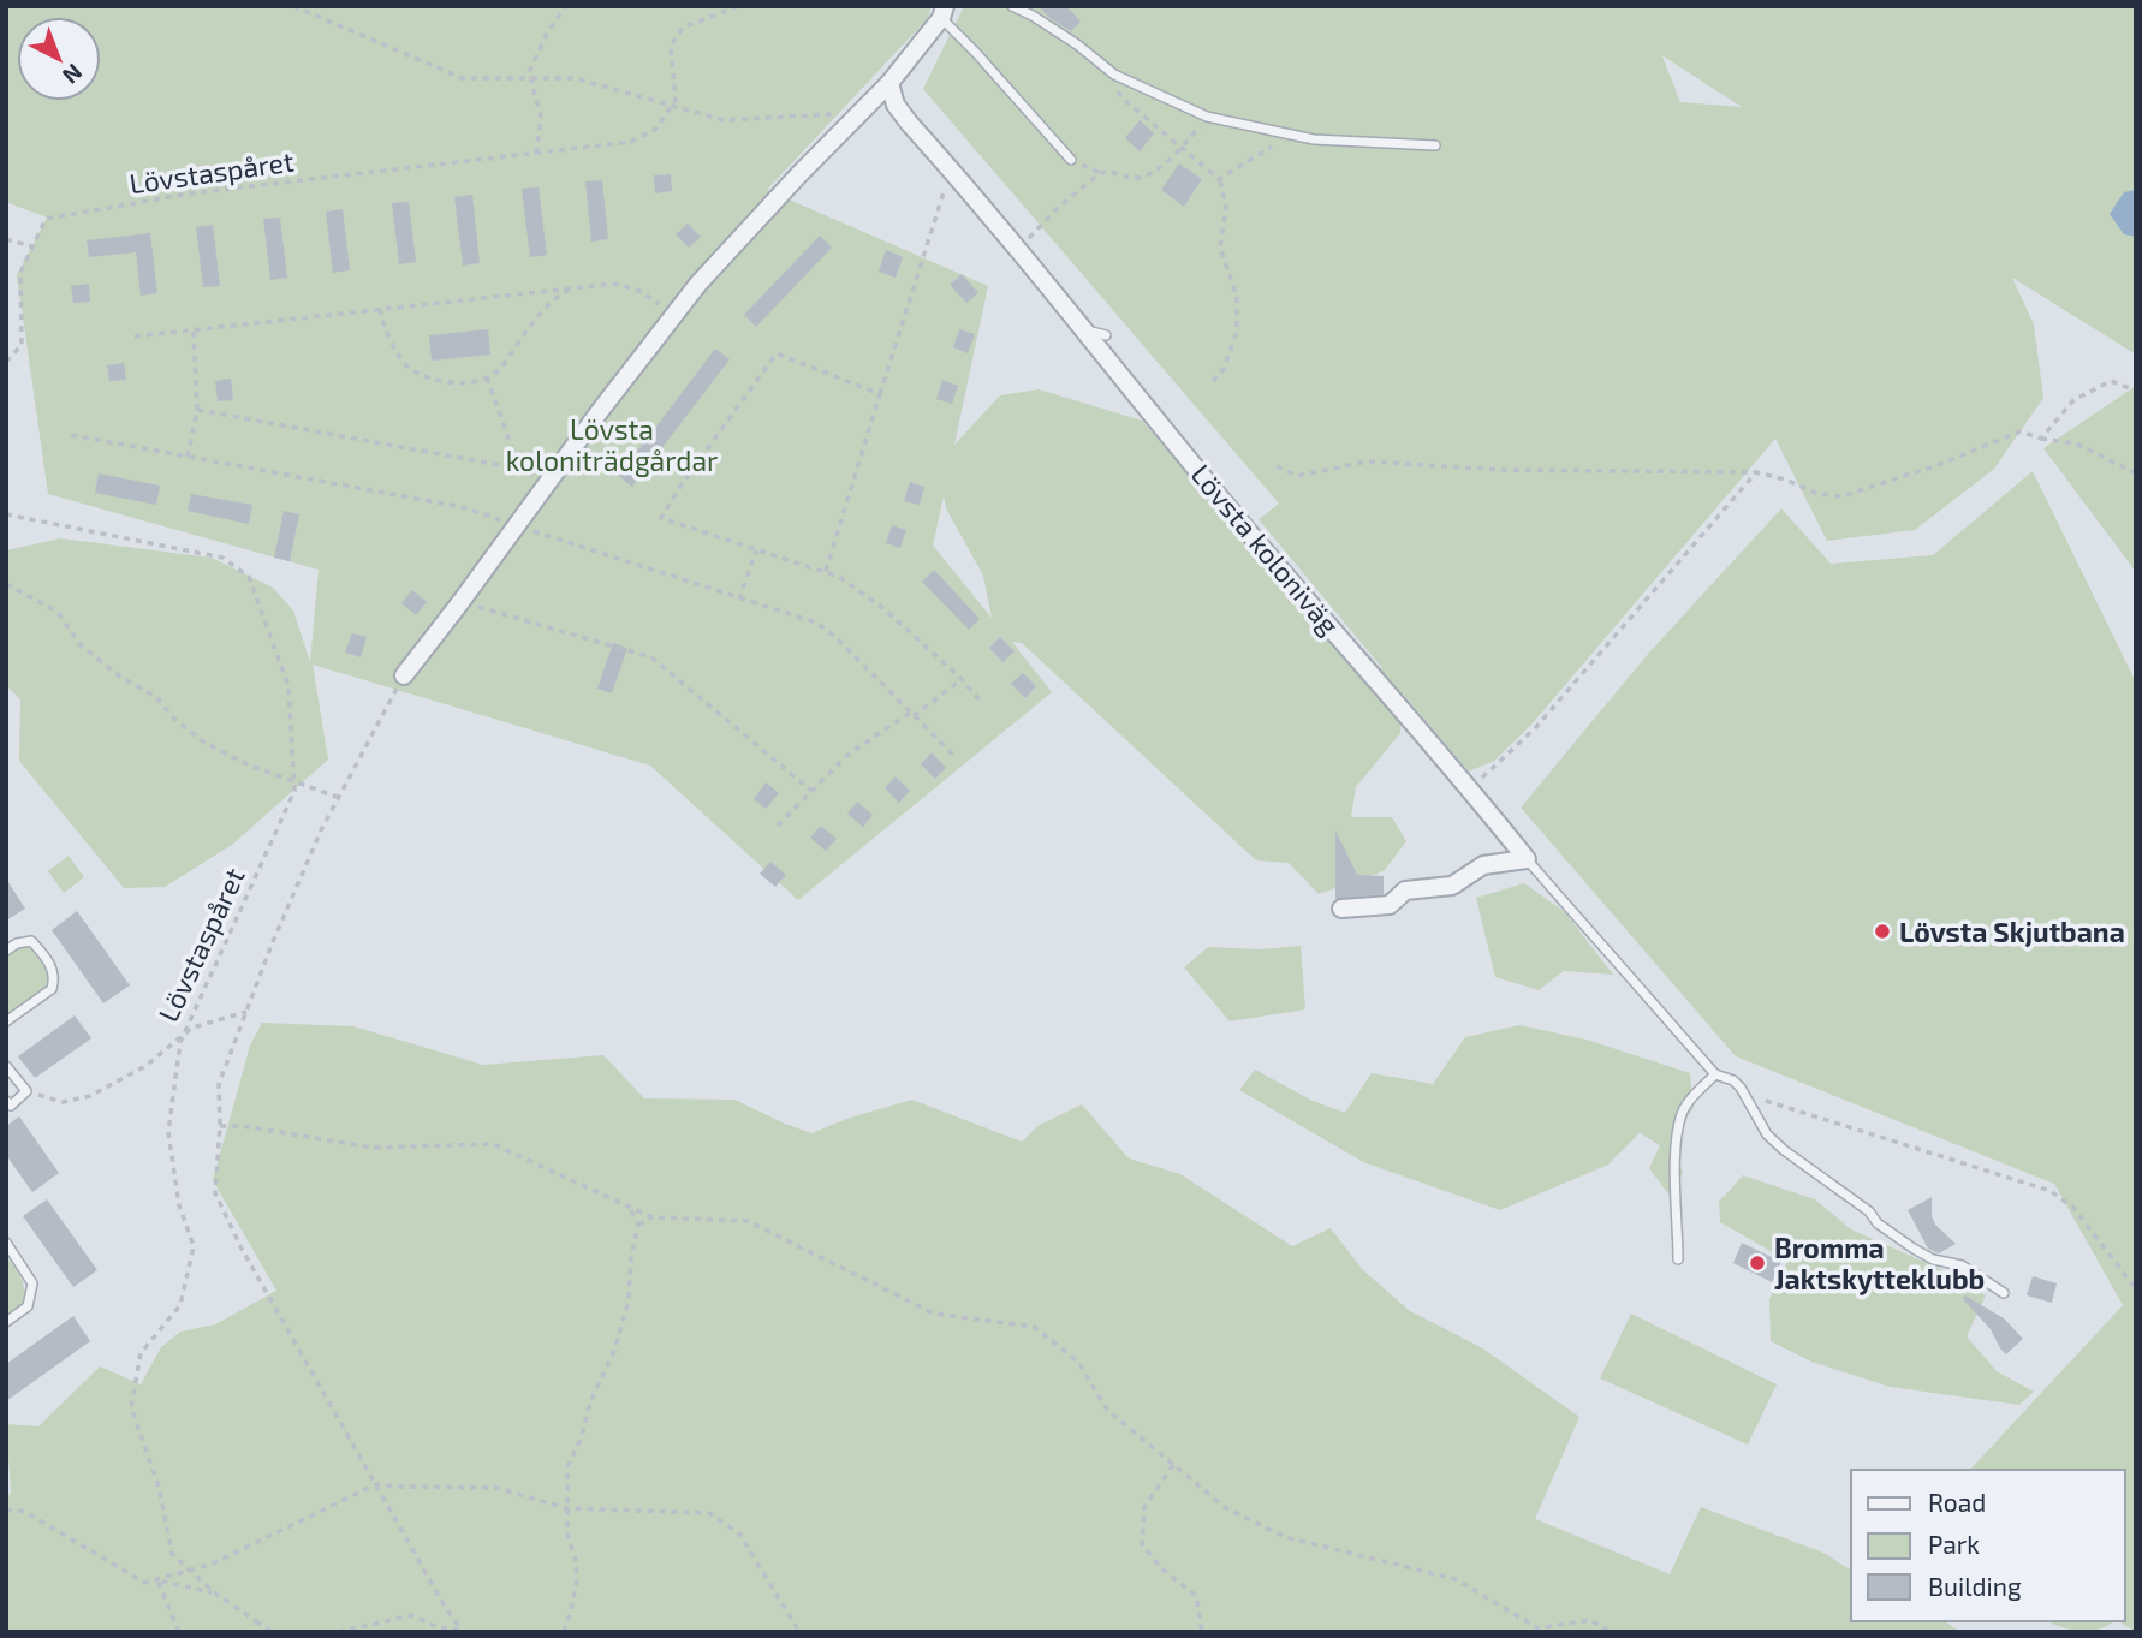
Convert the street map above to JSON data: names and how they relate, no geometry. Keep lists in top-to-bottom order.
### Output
{
  "streets": {
    "street": ["Lövsta koloniväg"],
    "path": ["Lövstaspåret"]
  },
  "parks": ["Lövsta koloniträdgårdar"],
  "places": ["Lövsta Skjutbana", "Bromma Jaktskytteklubb"],
  "legend": ["Road", "Park", "Building"],
  "north": "bottom right"
}
